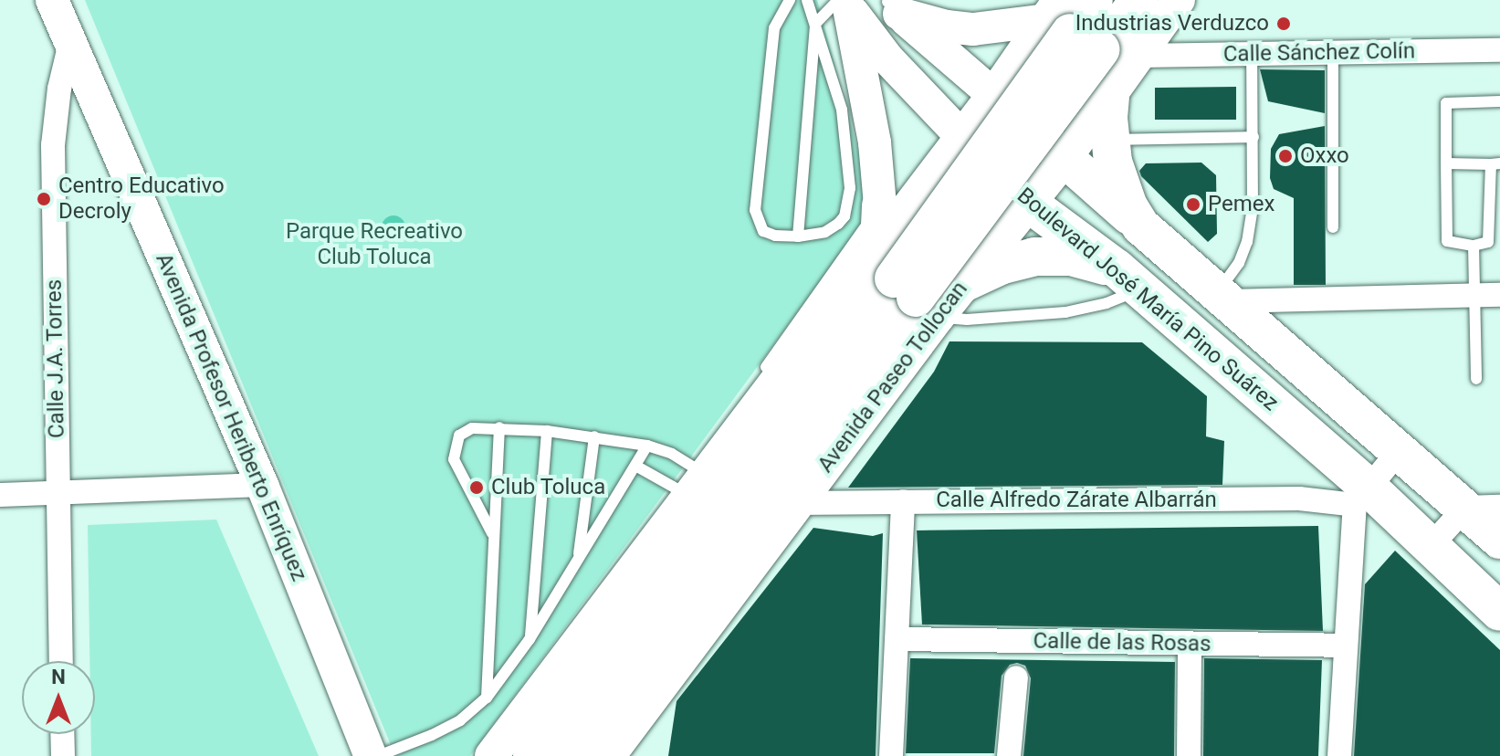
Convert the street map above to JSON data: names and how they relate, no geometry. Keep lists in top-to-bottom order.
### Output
{
  "streets": {
    "highway": ["Boulevard José María Pino Suárez", "Avenida Paseo Tollocan"],
    "main road": ["Avenida Profesor Heriberto Enríquez"],
    "street": [
      "Calle Sánchez Colín",
      "Calle J.A. Torres",
      "Calle Alfredo Zárate Albarrán",
      "Calle de las Rosas"
    ]
  },
  "crossings": [
    ["Calle Sánchez Colín", "Avenida Paseo Tollocan"],
    ["Boulevard José María Pino Suárez", "Avenida Paseo Tollocan"],
    ["Boulevard José María Pino Suárez", "Calle Alfredo Zárate Albarrán"],
    ["Calle J.A. Torres", "Avenida Profesor Heriberto Enríquez"],
    ["Avenida Paseo Tollocan", "Calle Alfredo Zárate Albarrán"]
  ],
  "parks": ["Parque Recreativo Club Toluca"],
  "places": [
    "Industrias Verduzco",
    "Oxxo",
    "Centro Educativo Decroly",
    "Pemex",
    "Club Toluca"
  ],
  "north": "top"
}
